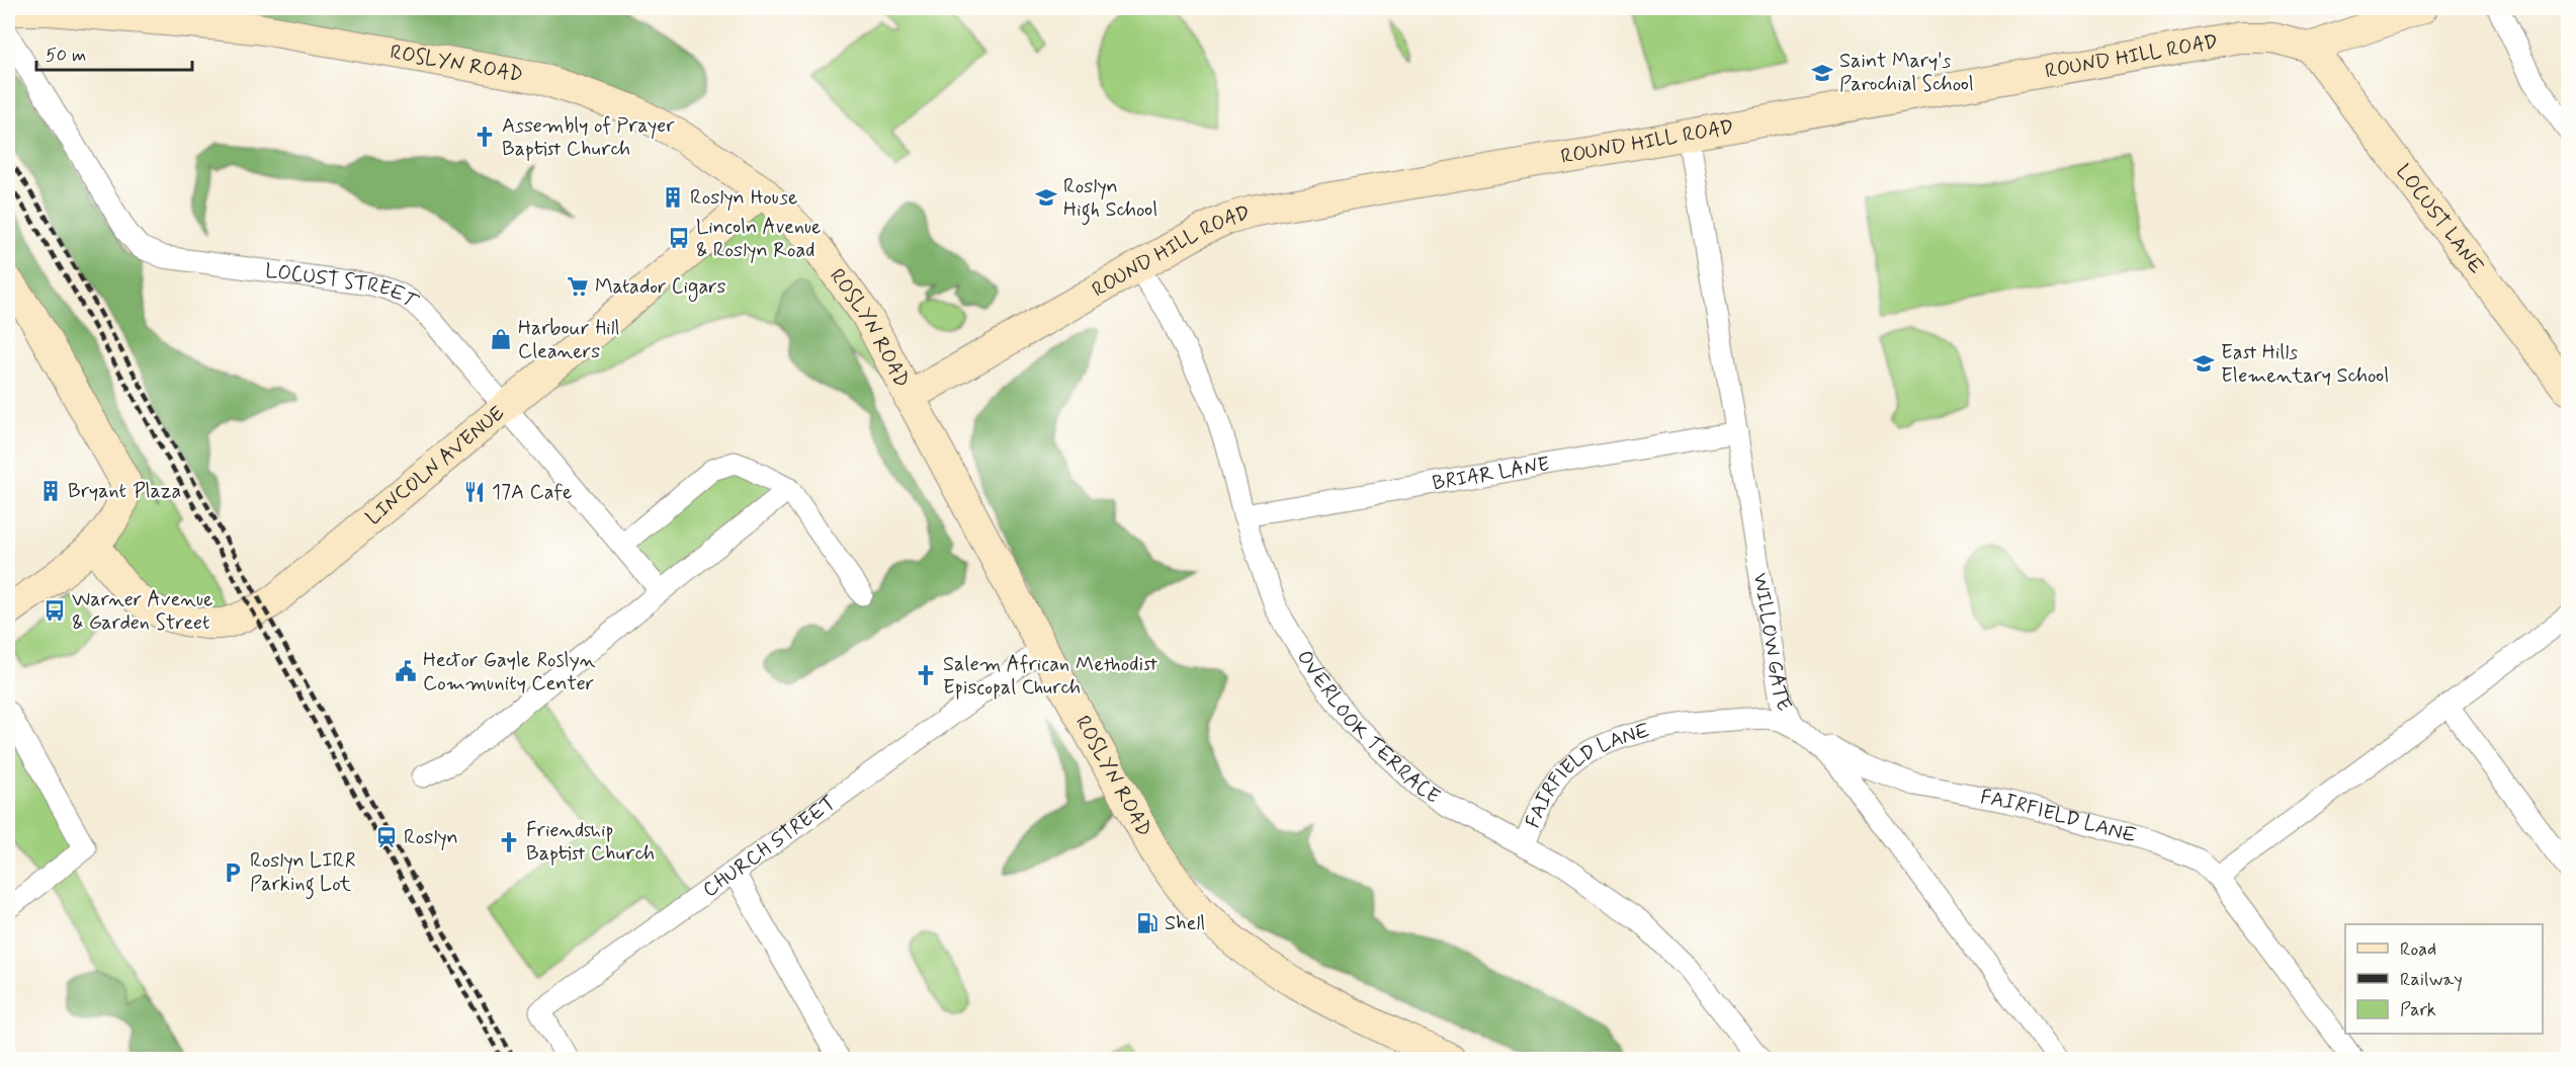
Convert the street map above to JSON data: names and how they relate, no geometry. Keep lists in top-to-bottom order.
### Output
{
  "streets": {
    "street": [
      "ROUND HILL ROAD",
      "ROSLYN ROAD",
      "LOCUST LANE",
      "LOCUST STREET",
      "LINCOLN AVENUE",
      "BRIAR LANE",
      "WILLOW GATE",
      "OVERLOOK TERRACE",
      "FAIRFIELD LANE",
      "CHURCH STREET"
    ]
  },
  "crossings": [
    ["ROUND HILL ROAD", "ROSLYN ROAD"],
    ["ROUND HILL ROAD", "LOCUST LANE"],
    ["ROUND HILL ROAD", "WILLOW GATE"],
    ["ROUND HILL ROAD", "OVERLOOK TERRACE"],
    ["ROSLYN ROAD", "LINCOLN AVENUE"],
    ["ROSLYN ROAD", "CHURCH STREET"],
    ["LOCUST STREET", "LINCOLN AVENUE"],
    ["BRIAR LANE", "WILLOW GATE"],
    ["BRIAR LANE", "OVERLOOK TERRACE"],
    ["WILLOW GATE", "FAIRFIELD LANE"],
    ["OVERLOOK TERRACE", "FAIRFIELD LANE"]
  ],
  "places": {
    "school or university": ["Saint Mary's Parochial School", "Roslyn High School", "East Hills Elementary School"],
    "church": ["Assembly of Prayer Baptist Church", "Salem African Methodist Episcopal Church", "Friendship Baptist Church"],
    "building": ["Roslyn House", "Bryant Plaza"],
    "bus stop": ["Lincoln Avenue & Roslyn Road", "Warner Avenue & Garden Street"],
    "supermarket": ["Matador Cigars"],
    "shop": ["Harbour Hill Cleaners"],
    "restaurant": ["17A Cafe"],
    "public building": ["Hector Gayle Roslyn Community Center"],
    "station": ["Roslyn"],
    "parking": ["Roslyn LIRR Parking Lot"],
    "fuel station": ["Shell"]
  },
  "legend": ["Road", "Railway", "Park"],
  "scale_bar": "50 m"
}
